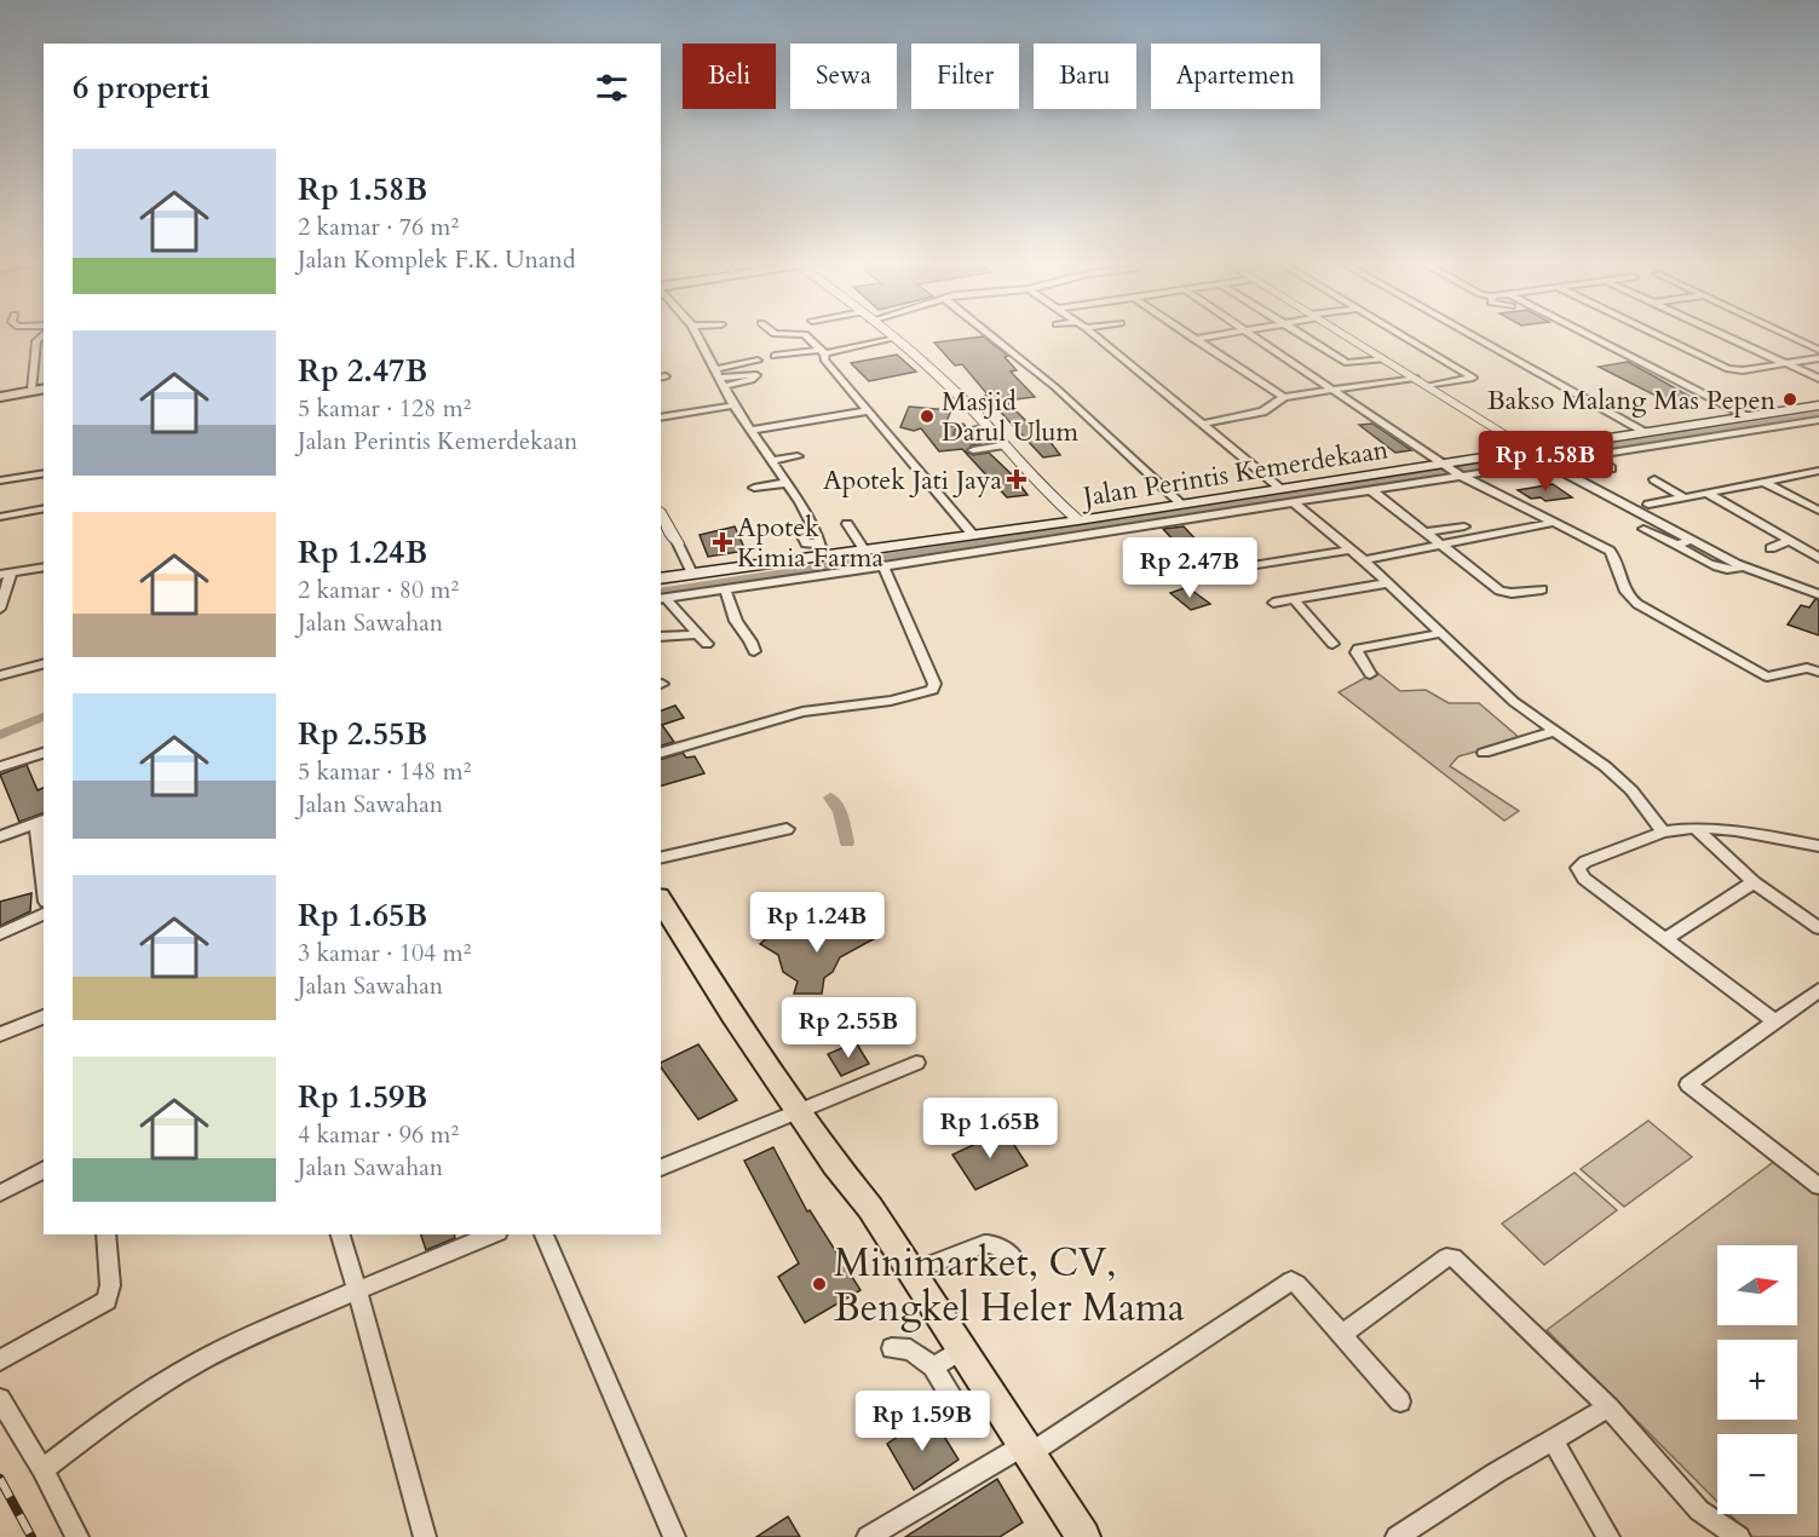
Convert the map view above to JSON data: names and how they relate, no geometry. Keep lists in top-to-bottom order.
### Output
{
  "streets": {
    "main road": ["Jalan Perintis Kemerdekaan"]
  },
  "places": {
    "other": ["Bakso Malang Mas Pepen", "Masjid Darul Ulum", "Minimarket, CV, Bengkel Heler Mama"],
    "health": ["Apotek Jati Jaya", "Apotek Kimia Farma"]
  },
  "north": "right",
  "page": {
    "chip": [
      "Beli",
      "Sewa",
      "Filter",
      "Baru",
      "Apartemen"
    ],
    "heading": "6 properti",
    "list": [
      {
        "name": "Rp 1.58B",
        "note": "2 kamar · 76 m² · Jalan Komplek F.K. Unand"
      },
      {
        "name": "Rp 2.47B",
        "note": "5 kamar · 128 m² · Jalan Perintis Kemerdekaan"
      },
      {
        "name": "Rp 1.24B",
        "note": "2 kamar · 80 m² · Jalan Sawahan"
      },
      {
        "name": "Rp 2.55B",
        "note": "5 kamar · 148 m² · Jalan Sawahan"
      },
      {
        "name": "Rp 1.65B",
        "note": "3 kamar · 104 m² · Jalan Sawahan"
      },
      {
        "name": "Rp 1.59B",
        "note": "4 kamar · 96 m² · Jalan Sawahan"
      }
    ],
    "price": [
      "Rp 1.58B",
      "Rp 2.47B",
      "Rp 1.24B",
      "Rp 2.55B",
      "Rp 1.65B",
      "Rp 1.59B"
    ],
    "map_buttons": ["+", "−"]
  }
}
